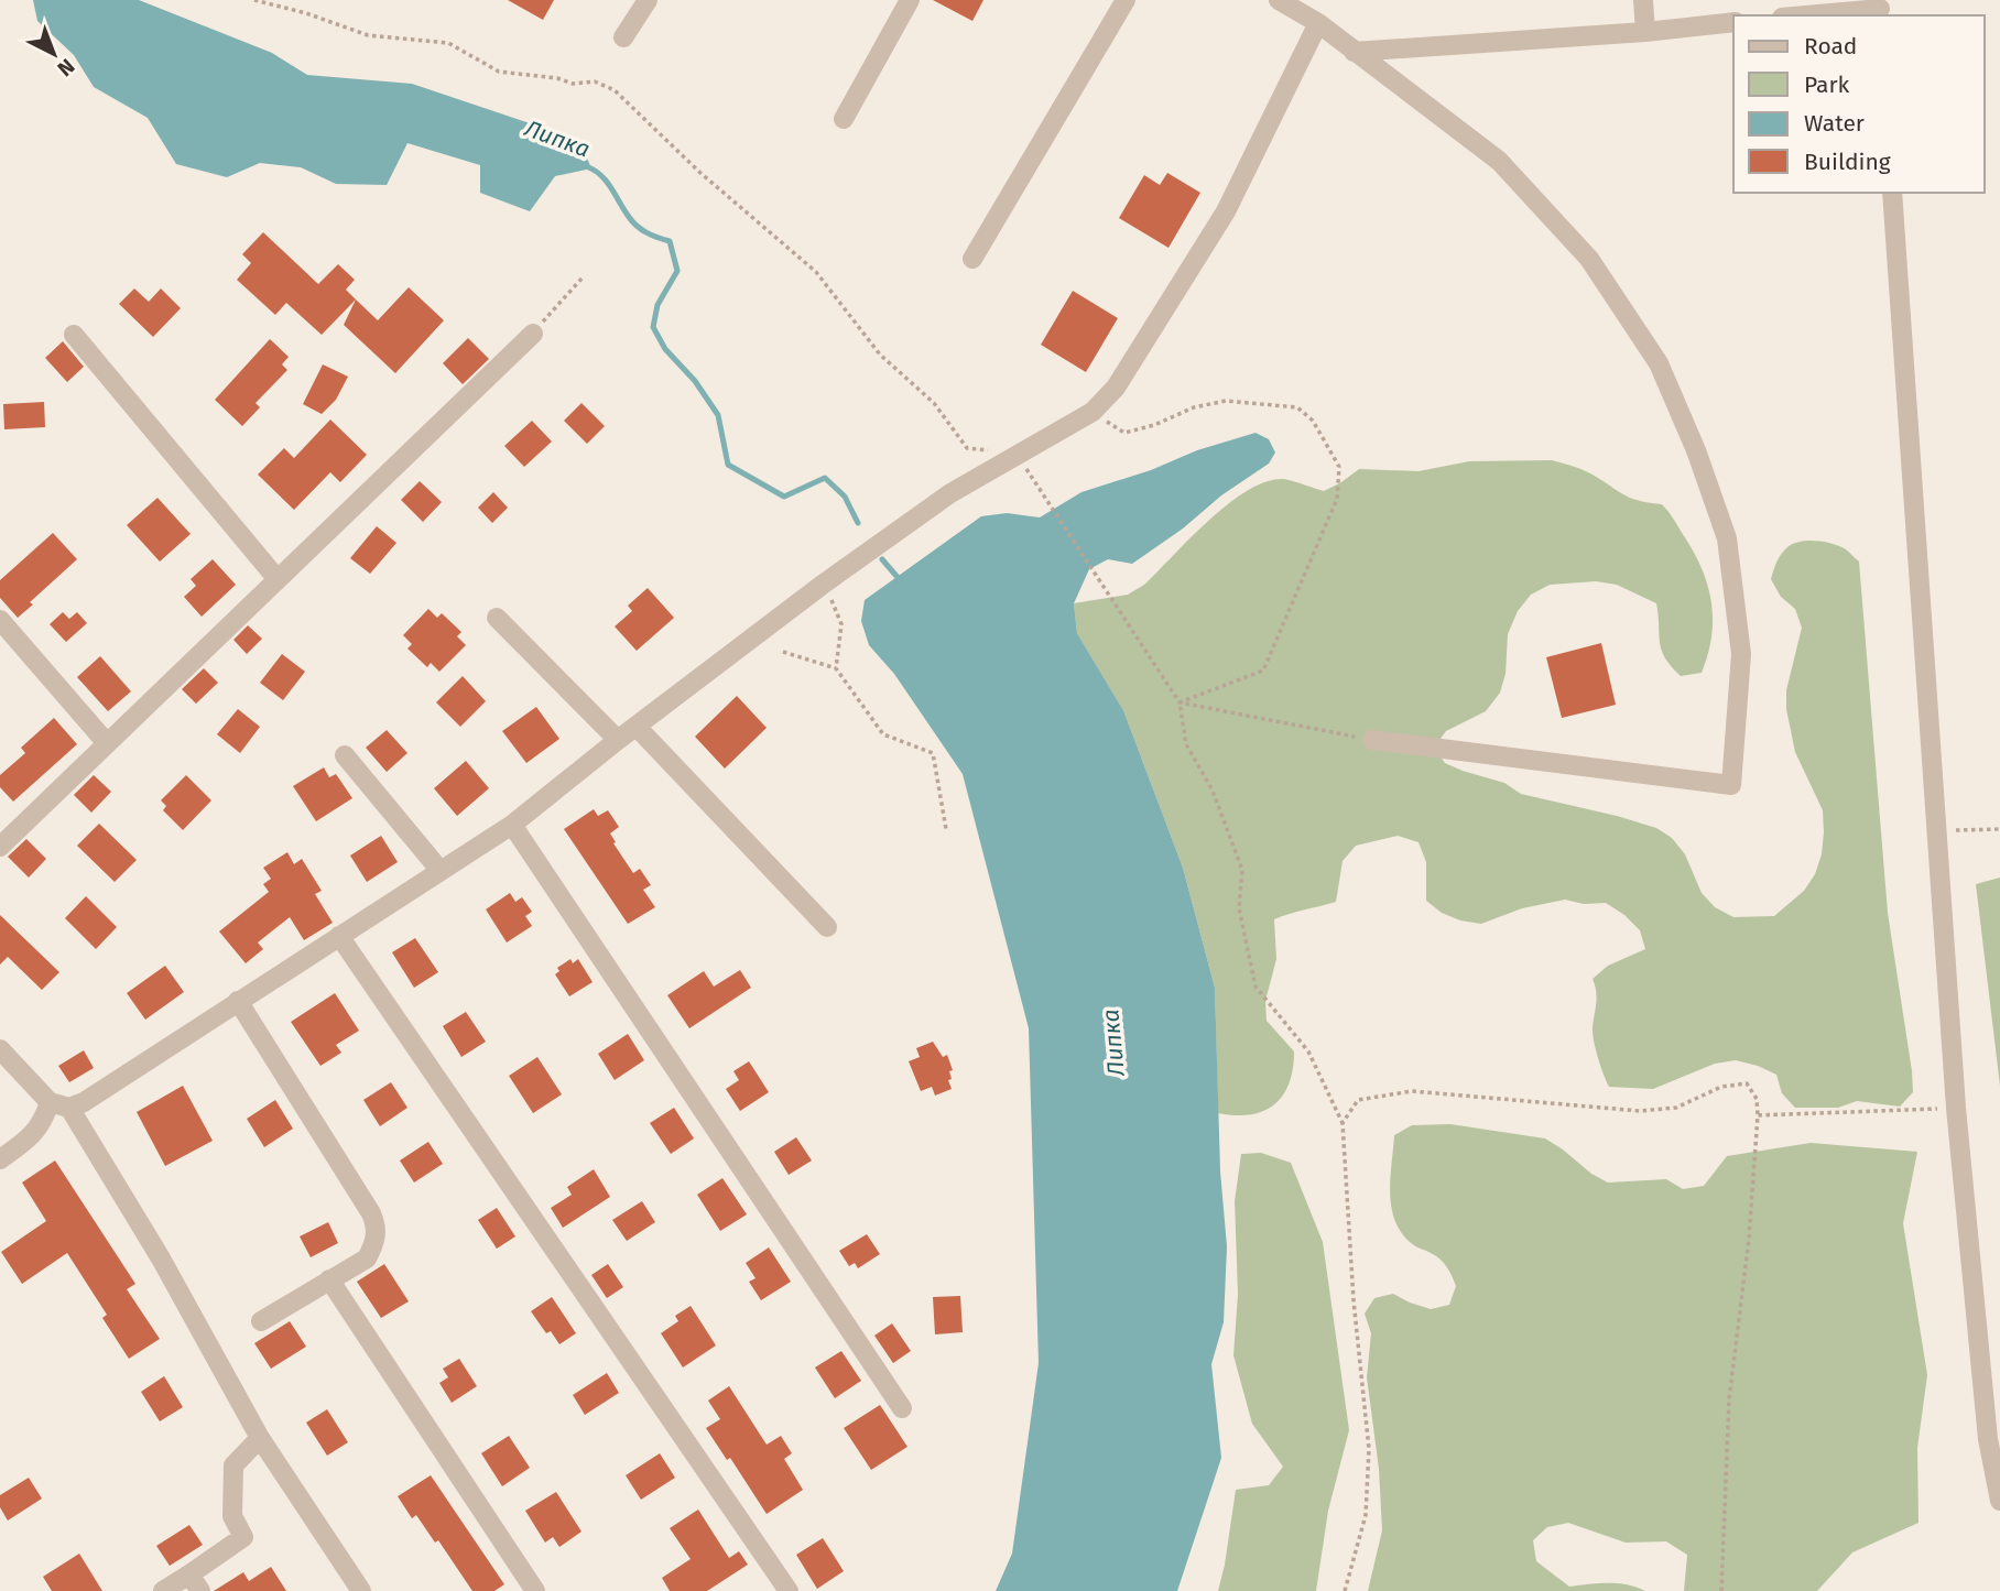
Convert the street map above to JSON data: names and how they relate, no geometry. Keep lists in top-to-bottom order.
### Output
{
  "water": ["Липка"],
  "legend": [
    "Road",
    "Park",
    "Water",
    "Building"
  ],
  "north": "bottom right"
}
